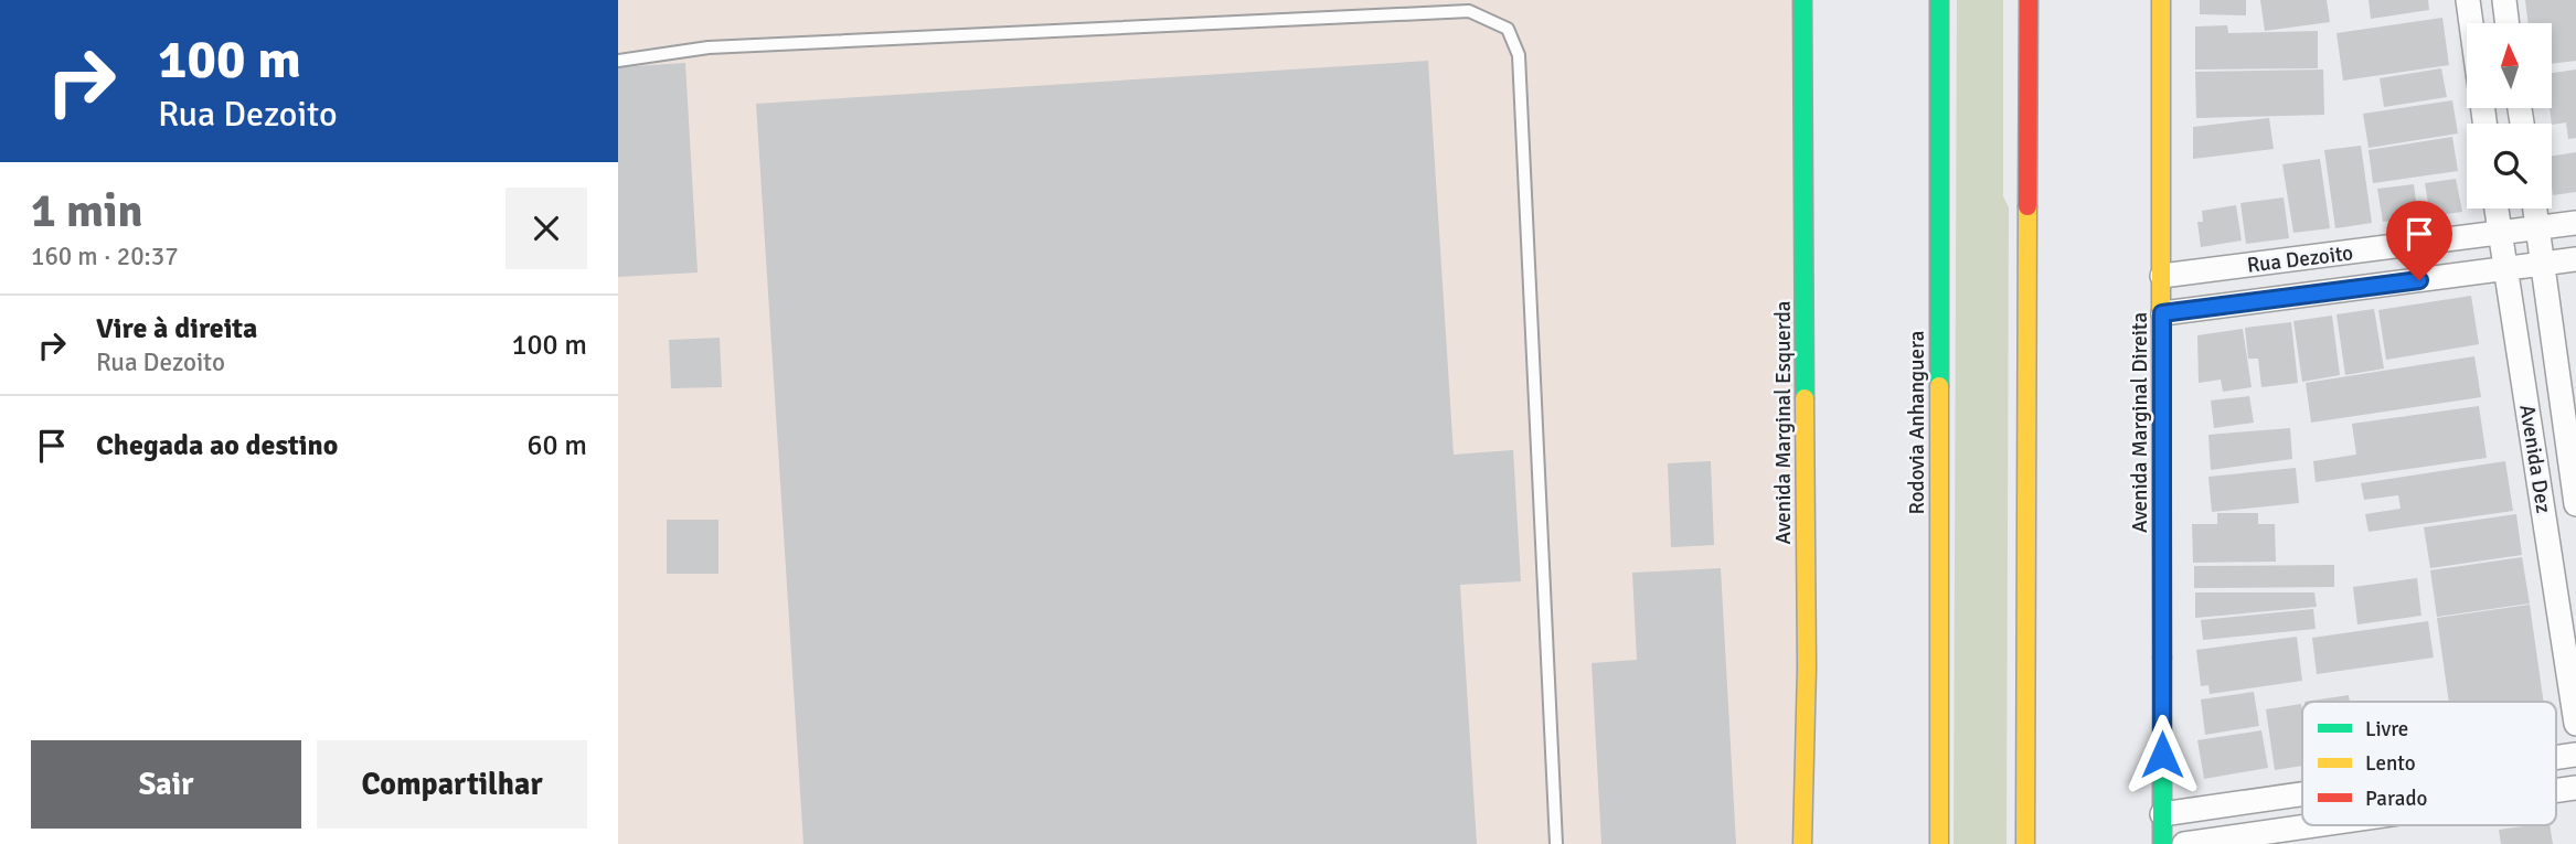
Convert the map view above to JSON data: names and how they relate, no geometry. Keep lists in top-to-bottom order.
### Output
{
  "streets": {
    "main road": ["Avenida Marginal Esquerda", "Rodovia Anhanguera", "Avenida Marginal Direita"],
    "street": ["Rua Dezoito", "Avenida Dez"]
  },
  "crossings": [
    ["Rua Dezoito", "Avenida Marginal Direita"],
    ["Rua Dezoito", "Avenida Dez"]
  ],
  "legend": ["Livre", "Lento", "Parado"],
  "north": "top",
  "page": {
    "turn": ["100 m", "Rua Dezoito"],
    "heading": ["1 min", "160 m · 20:37"],
    "list": [
      {
        "name": "Vire à direita",
        "note": "Rua Dezoito",
        "value": "100 m"
      },
      {
        "name": "Chegada ao destino",
        "value": "60 m"
      }
    ],
    "buttons": ["Sair", "Compartilhar"]
  }
}
